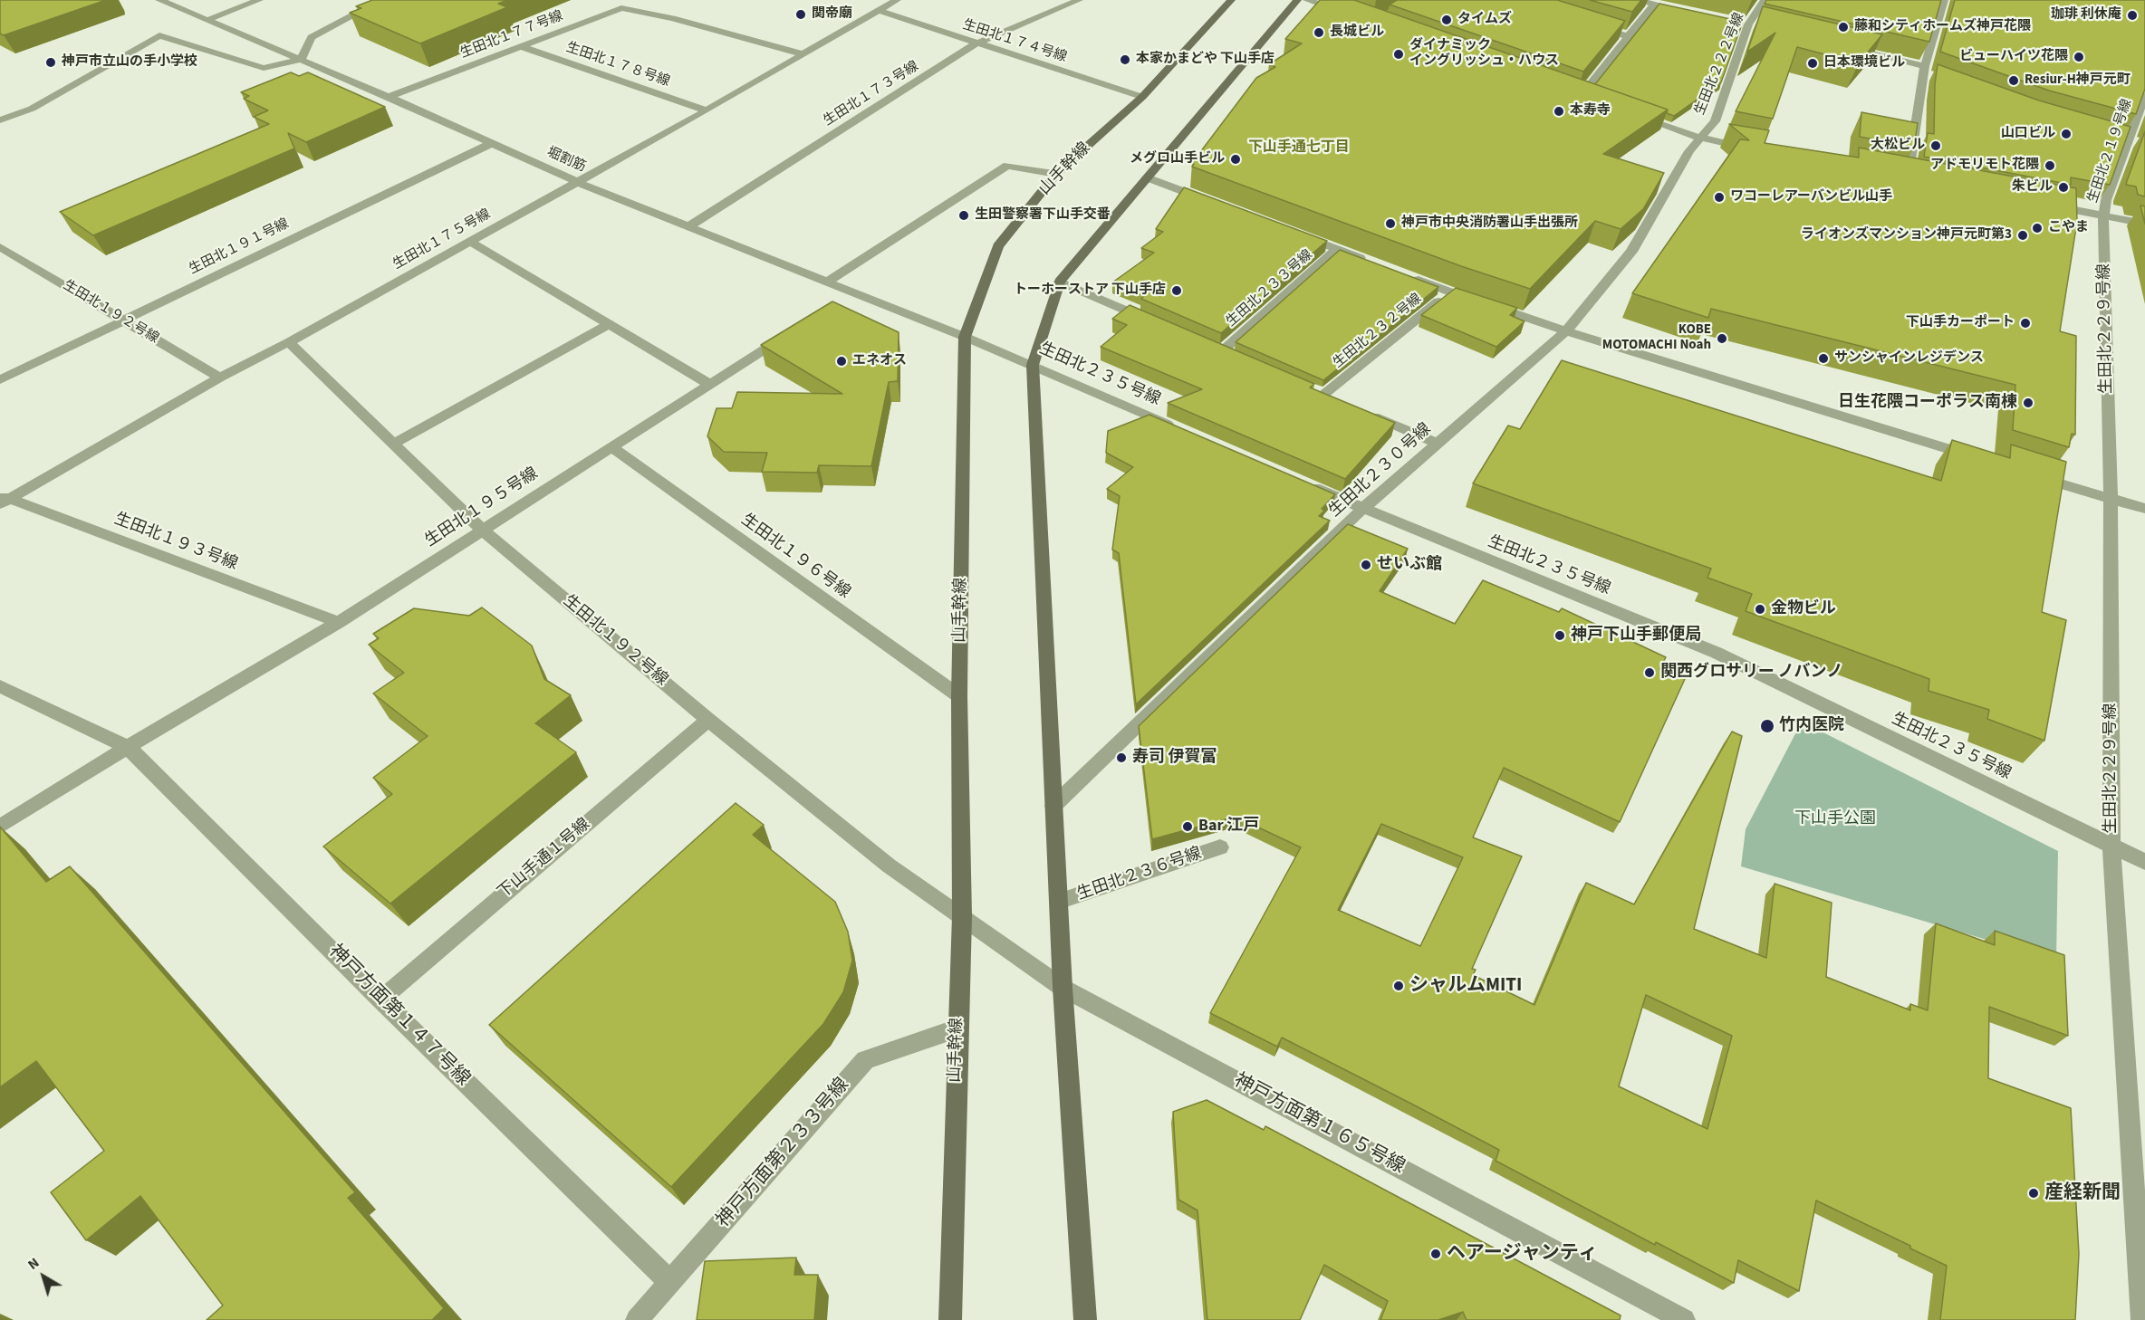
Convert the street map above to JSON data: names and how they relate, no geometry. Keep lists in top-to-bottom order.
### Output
{
  "streets": {
    "main road": ["山手幹線"],
    "street": [
      "生田北１７７号線",
      "生田北１７４号線",
      "生田北２２２号線",
      "生田北１７８号線",
      "生田北１７３号線",
      "生田北２１９号線",
      "堀割筋",
      "生田北１７５号線",
      "生田北１９１号線",
      "生田北２３３号線",
      "生田北１９２号線",
      "生田北２２９号線",
      "生田北２３２号線",
      "生田北２３５号線",
      "生田北２３０号線",
      "生田北１９５号線",
      "生田北１９３号線",
      "生田北１９６号線",
      "下山手通１号線",
      "生田北２３６号線",
      "神戸方面第１４７号線",
      "神戸方面第１６５号線",
      "神戸方面第２３３号線"
    ]
  },
  "crossings": [
    ["生田北１７７号線", "生田北１７８号線"],
    ["生田北１７７号線", "堀割筋"],
    ["生田北１７７号線", "生田北１７５号線"],
    ["生田北１７４号線", "生田北１７３号線"],
    ["生田北１７４号線", "山手幹線"],
    ["生田北１７４号線", "生田北１７５号線"],
    ["生田北２２２号線", "生田北２３０号線"],
    ["生田北１７８号線", "生田北１７５号線"],
    ["生田北１７３号線", "堀割筋"],
    ["生田北２１９号線", "生田北２２９号線"],
    ["堀割筋", "山手幹線"],
    ["堀割筋", "生田北１７５号線"],
    ["堀割筋", "生田北１９１号線"],
    ["堀割筋", "生田北２３５号線"],
    ["山手幹線", "生田北１９２号線"],
    ["山手幹線", "生田北２３５号線"],
    ["山手幹線", "生田北１９６号線"],
    ["山手幹線", "神戸方面第１６５号線"],
    ["山手幹線", "神戸方面第２３３号線"],
    ["生田北１７５号線", "生田北１９２号線"],
    ["生田北１７５号線", "生田北１９３号線"],
    ["生田北１９１号線", "生田北１９２号線"],
    ["生田北１９２号線", "生田北１９５号線"],
    ["生田北１９２号線", "下山手通１号線"],
    ["生田北１９２号線", "神戸方面第１６５号線"],
    ["生田北２２９号線", "生田北２３５号線"],
    ["生田北２３５号線", "生田北２３０号線"],
    ["生田北１９５号線", "生田北１９３号線"],
    ["生田北１９５号線", "生田北１９６号線"],
    ["生田北１９５号線", "神戸方面第１４７号線"],
    ["下山手通１号線", "神戸方面第１４７号線"],
    ["神戸方面第１４７号線", "神戸方面第２３３号線"]
  ],
  "districts": ["下山手通七丁目"],
  "parks": ["下山手公園"],
  "places": [
    "関帝廟",
    "珈琲 利休庵",
    "タイムズ",
    "藤和シティホームズ神戸花隈",
    "長城ビル",
    "ダイナミック イングリッシュ・ハウス",
    "ビューハイツ花隈",
    "本家かまどや 下山手店",
    "神戸市立山の手小学校",
    "日本環境ビル",
    "Resiur-H神戸元町",
    "本寿寺",
    "山口ビル",
    "大松ビル",
    "メグロ山手ビル",
    "アドモリモト花隈",
    "朱ビル",
    "ワコーレアーバンビル山手",
    "生田警察署下山手交番",
    "神戸市中央消防署山手出張所",
    "こやま",
    "ライオンズマンション神戸元町第3",
    "トーホーストア 下山手店",
    "下山手カーポート",
    "KOBE MOTOMACHI Noah",
    "サンシャインレジデンス",
    "エネオス",
    "日生花隈コーポラス南棟",
    "せいぶ館",
    "金物ビル",
    "神戸下山手郵便局",
    "関西グロサリー ノバンノ",
    "竹内医院",
    "寿司 伊賀富",
    "Bar 江戸",
    "シャルムMITI",
    "産経新聞",
    "ヘアージャンティ"
  ],
  "north": "top left"
}
